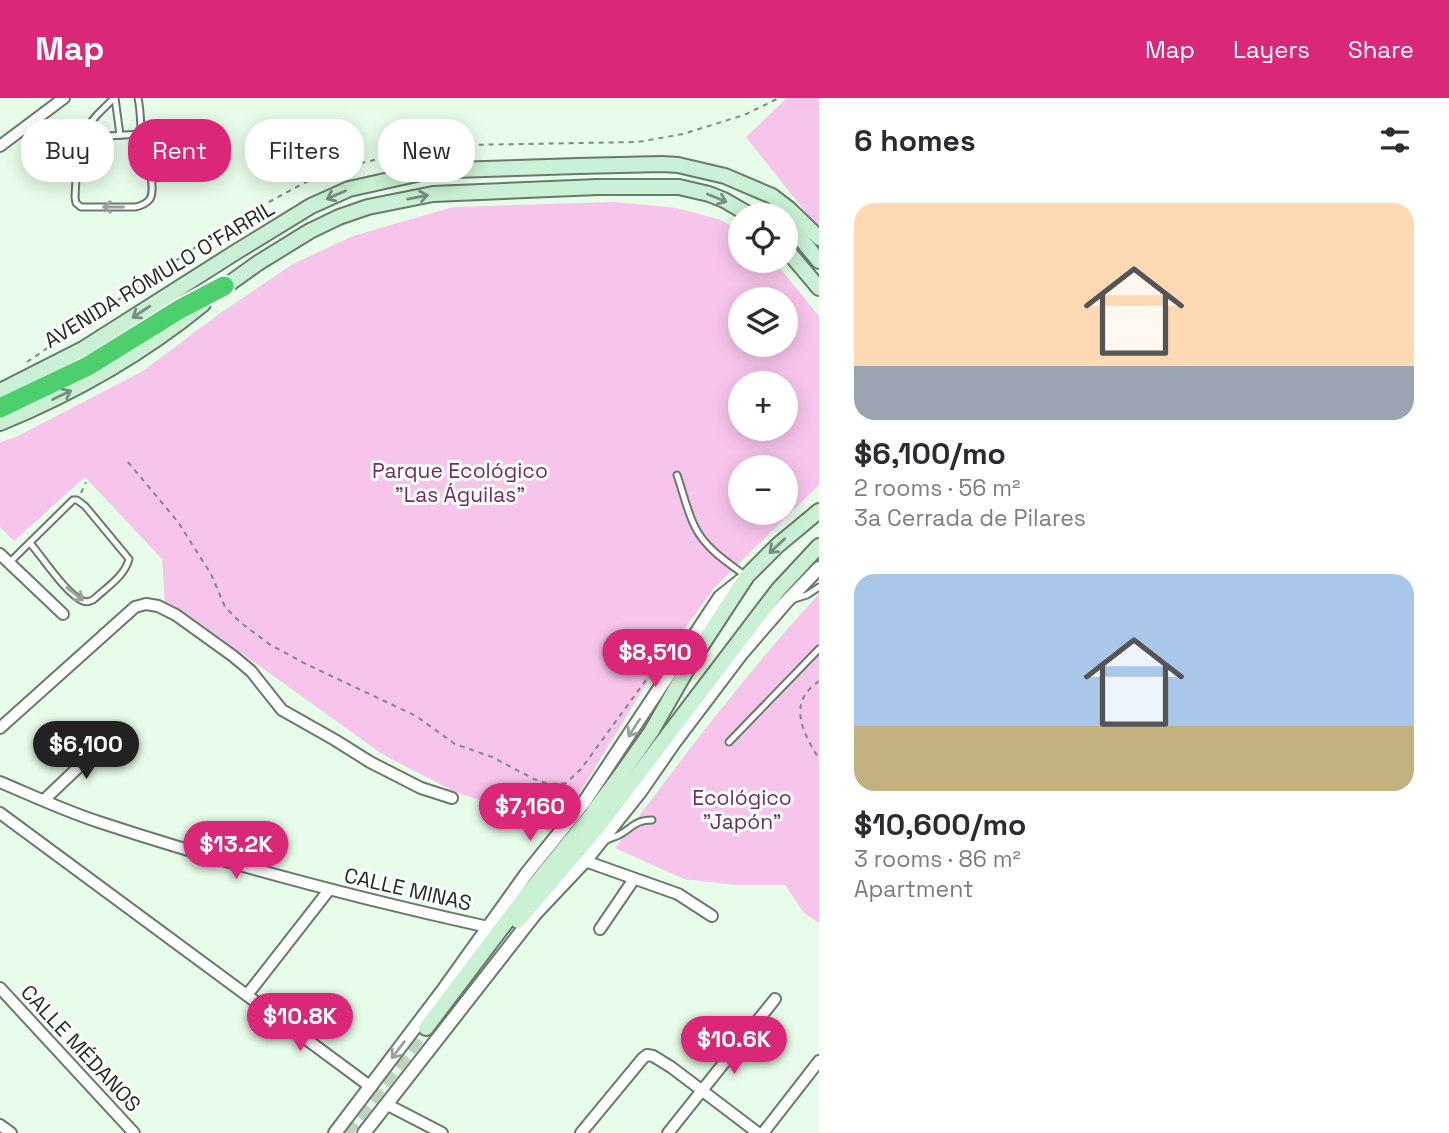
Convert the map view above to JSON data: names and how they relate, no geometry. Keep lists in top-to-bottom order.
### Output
{
  "streets": {
    "main road": ["AVENIDA RÓMULO O'FARRIL"],
    "street": ["CALLE MINAS", "CALLE MÉDANOS"]
  },
  "parks": ["Parque Ecológico \"Las Águilas\"", "Ecológico \"Japón\""],
  "page": {
    "header": "Map",
    "nav": ["Map", "Layers", "Share"],
    "heading": "6 homes",
    "chip": [
      "Buy",
      "Rent",
      "Filters",
      "New"
    ],
    "list": [
      {
        "name": "$6,100/mo",
        "note": "2 rooms · 56 m² · 3a Cerrada de Pilares"
      },
      {
        "name": "$10,600/mo",
        "note": "3 rooms · 86 m² · Apartment"
      }
    ],
    "map_buttons": ["+", "−"],
    "price": [
      "$8,510",
      "$6,100",
      "$7,160",
      "$13.2K",
      "$10.8K",
      "$10.6K"
    ]
  }
}
